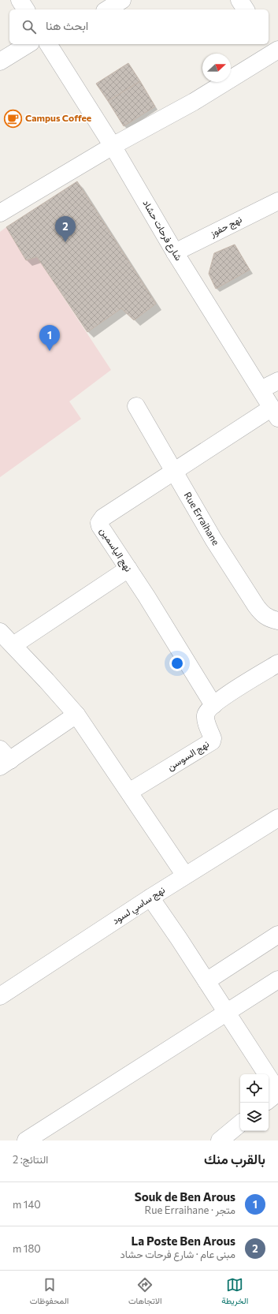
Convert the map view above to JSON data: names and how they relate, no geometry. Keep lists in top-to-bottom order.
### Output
{
  "streets": {
    "street": [
      "نهج حفوز",
      "شارع فرحات حشاد",
      "Rue Erraihane",
      "نهج الياسمين",
      "نهج السوسن",
      "نهج ساسي لسود"
    ]
  },
  "crossings": [
    ["نهج حفوز", "شارع فرحات حشاد"],
    ["شارع فرحات حشاد", "نهج الياسمين"],
    ["Rue Erraihane", "نهج الياسمين"],
    ["نهج الياسمين", "نهج السوسن"]
  ],
  "places": {
    "cafe": ["Campus Coffee"]
  },
  "north": "right",
  "page": {
    "search": "ابحث هنا",
    "pins": ["2", "1"],
    "heading": ["بالقرب منك", "النتائج: 2"],
    "list": [
      {
        "mark": "1",
        "name": "Souk de Ben Arous",
        "note": "متجر · Rue Erraihane",
        "value": "140 m"
      },
      {
        "mark": "2",
        "name": "La Poste Ben Arous",
        "note": "مبنى عام · شارع فرحات حشاد",
        "value": "180 m"
      }
    ],
    "nav": ["الخريطة", "الاتجاهات", "المحفوظات"]
  }
}
